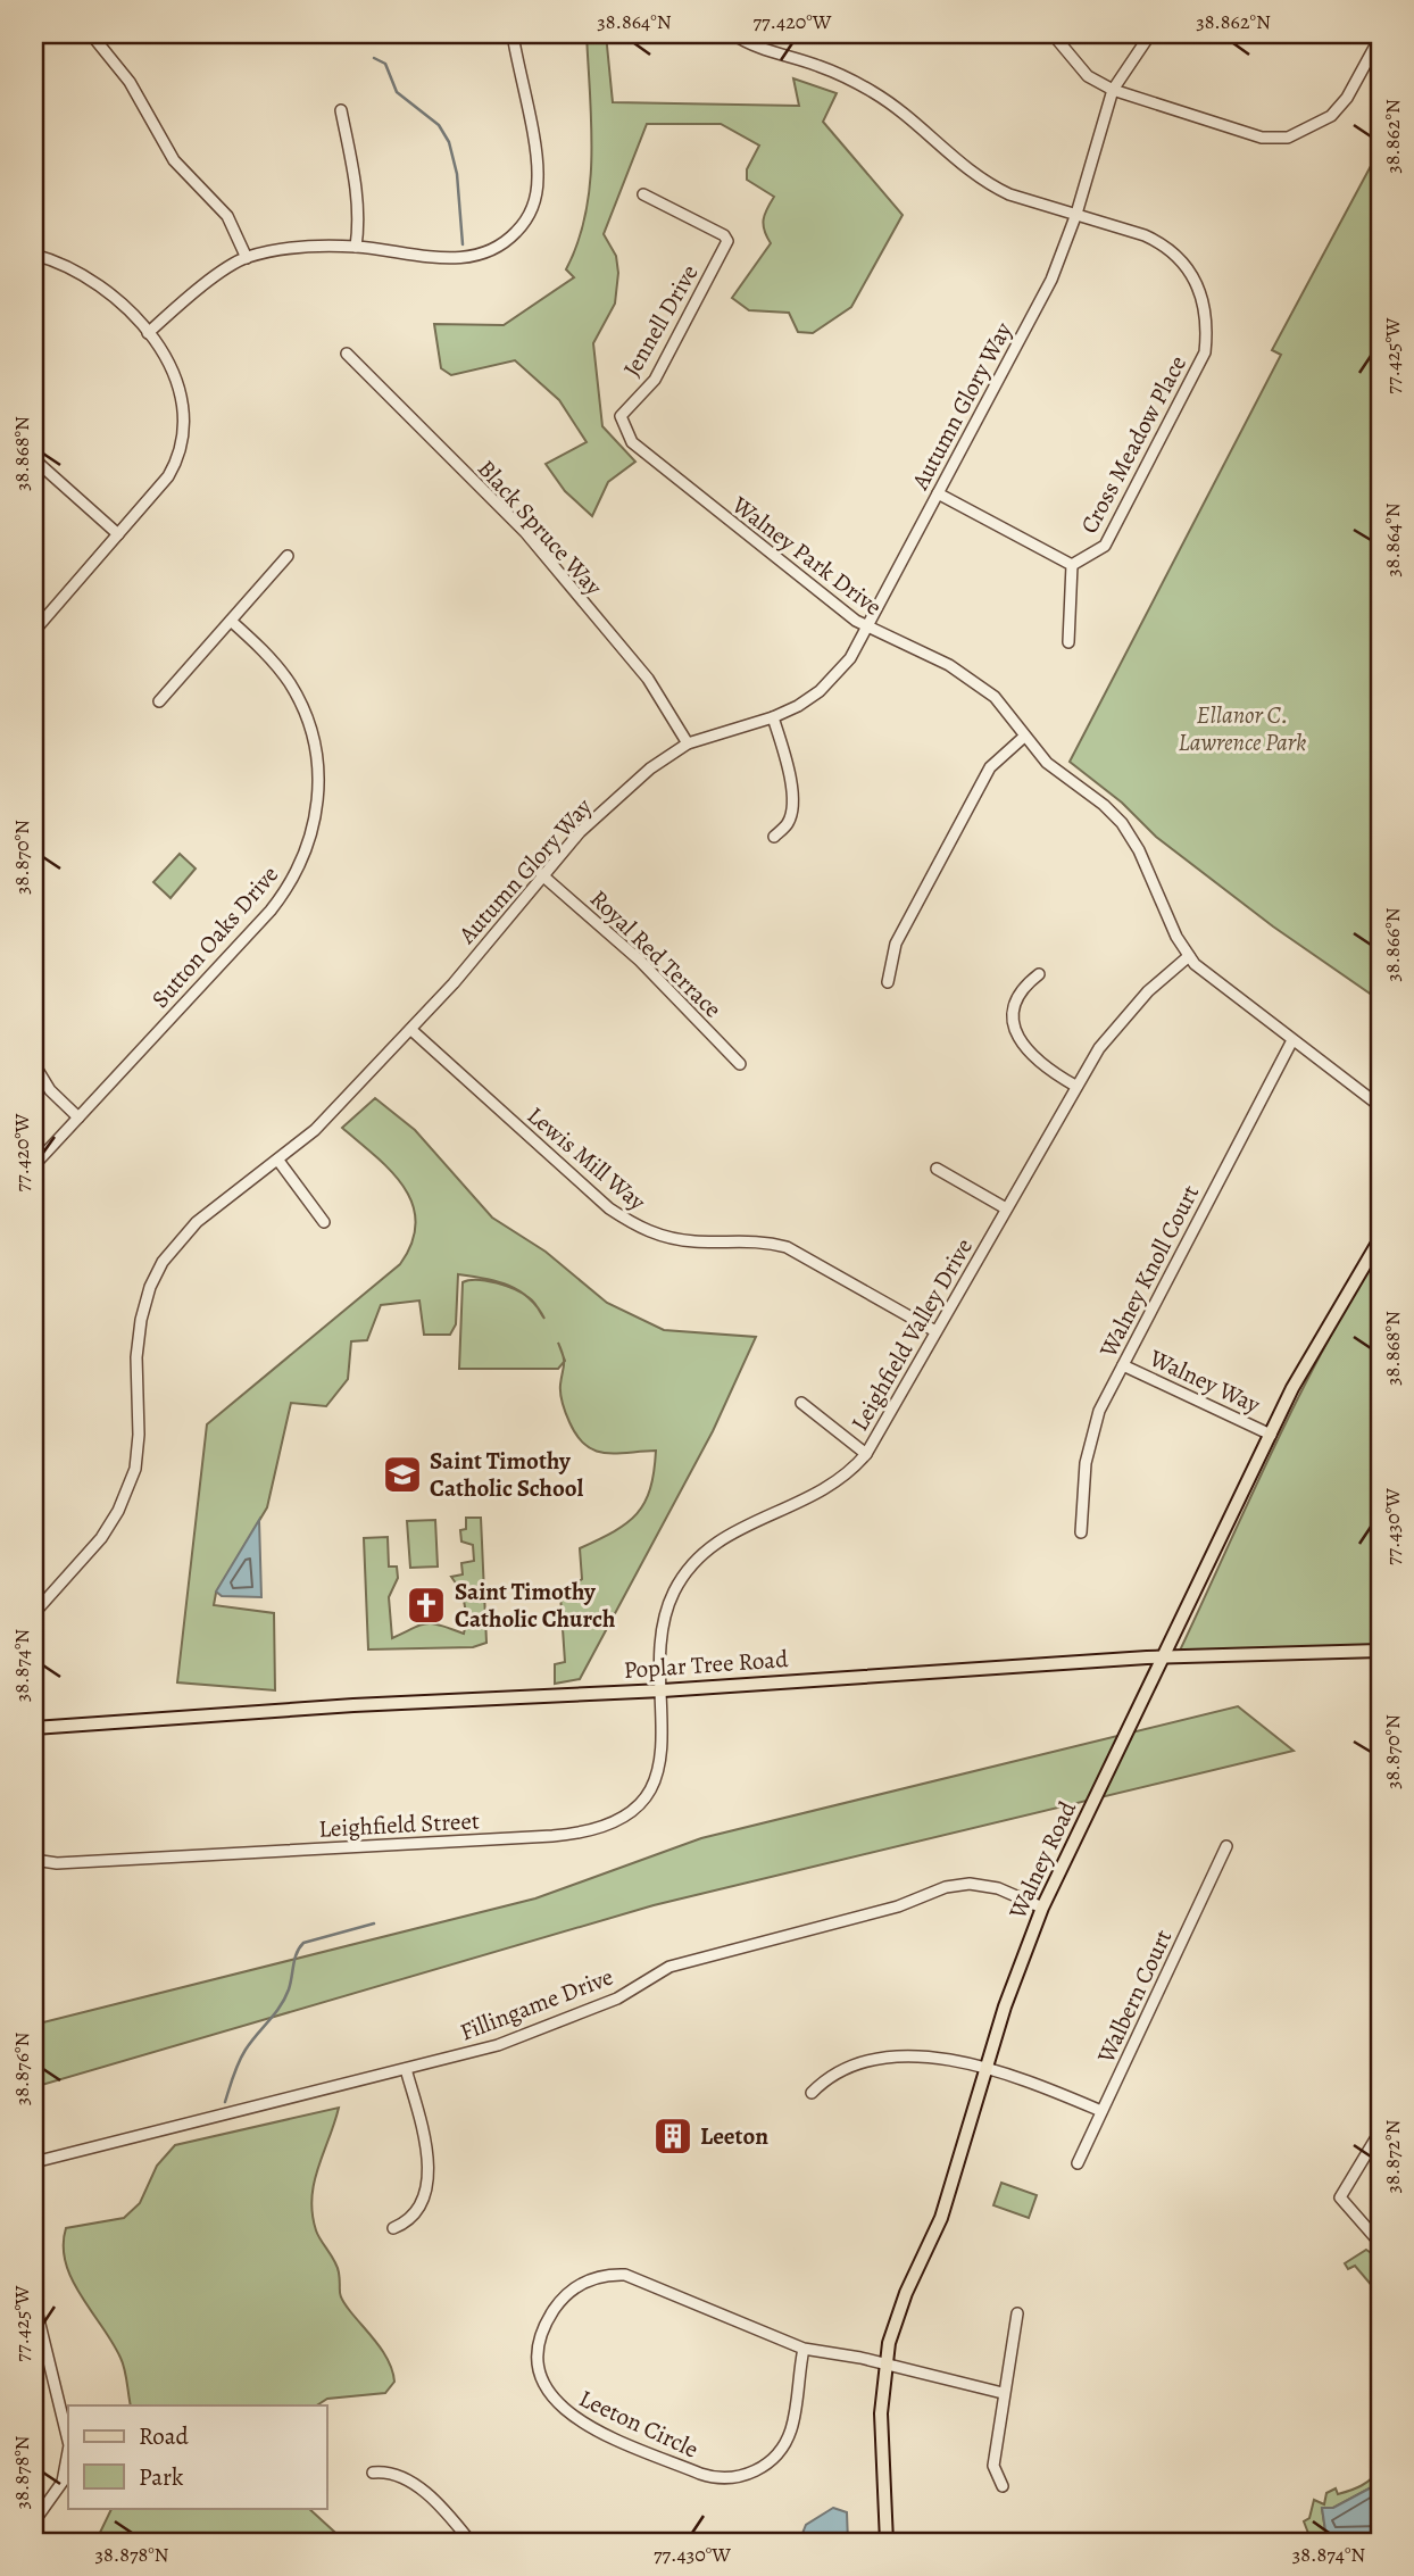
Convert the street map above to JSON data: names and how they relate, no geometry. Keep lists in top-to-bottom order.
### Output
{
  "streets": {
    "main road": ["Poplar Tree Road", "Walney Road"],
    "street": [
      "Jennell Drive",
      "Autumn Glory Way",
      "Cross Meadow Place",
      "Black Spruce Way",
      "Walney Park Drive",
      "Sutton Oaks Drive",
      "Royal Red Terrace",
      "Lewis Mill Way",
      "Walney Knoll Court",
      "Leighfield Valley Drive",
      "Walney Way",
      "Leighfield Street",
      "Walbern Court",
      "Fillingame Drive",
      "Leeton Circle"
    ]
  },
  "crossings": [
    ["Jennell Drive", "Walney Park Drive"],
    ["Autumn Glory Way", "Cross Meadow Place"],
    ["Autumn Glory Way", "Black Spruce Way"],
    ["Autumn Glory Way", "Walney Park Drive"],
    ["Autumn Glory Way", "Royal Red Terrace"],
    ["Autumn Glory Way", "Lewis Mill Way"],
    ["Walney Park Drive", "Walney Knoll Court"],
    ["Walney Park Drive", "Leighfield Valley Drive"],
    ["Lewis Mill Way", "Leighfield Valley Drive"],
    ["Walney Knoll Court", "Walney Way"],
    ["Leighfield Valley Drive", "Poplar Tree Road"],
    ["Leighfield Valley Drive", "Leighfield Street"],
    ["Walney Way", "Walney Road"],
    ["Poplar Tree Road", "Leighfield Street"],
    ["Poplar Tree Road", "Walney Road"],
    ["Walney Road", "Fillingame Drive"],
    ["Walney Road", "Leeton Circle"]
  ],
  "parks": ["Ellanor C. Lawrence Park"],
  "places": {
    "school or university": ["Saint Timothy Catholic School"],
    "church": ["Saint Timothy Catholic Church"],
    "building": ["Leeton"]
  },
  "legend": ["Road", "Park"],
  "coordinates": [
    "38.864°N",
    "77.420°W",
    "38.862°N",
    "77.425°W",
    "38.868°N",
    "38.870°N",
    "38.866°N",
    "77.430°W",
    "38.874°N",
    "38.876°N",
    "38.872°N",
    "38.878°N"
  ]
}
